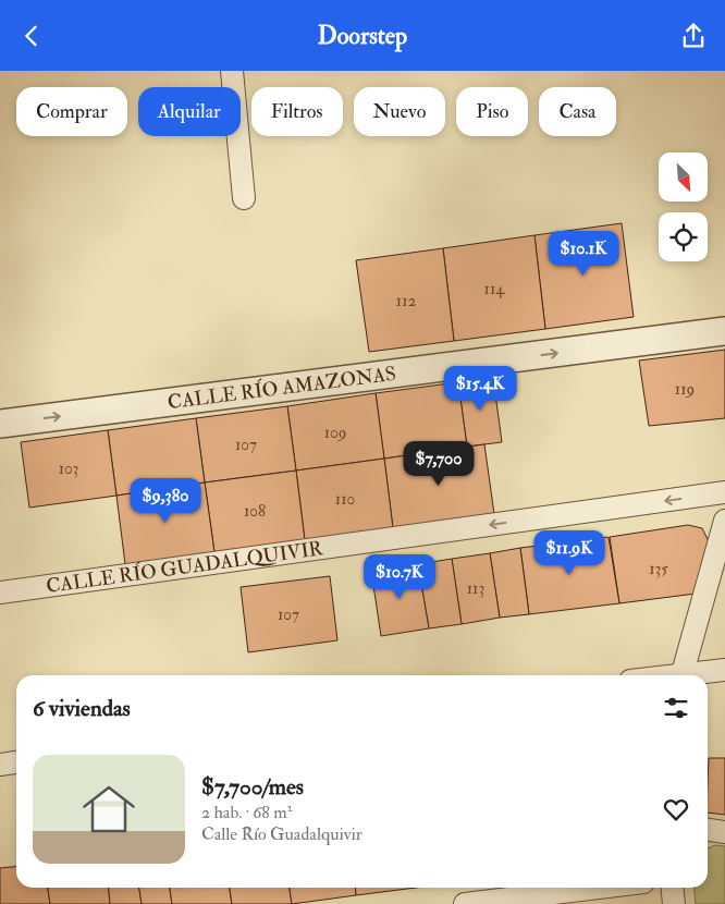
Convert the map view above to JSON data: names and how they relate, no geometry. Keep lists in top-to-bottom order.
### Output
{
  "streets": {
    "street": ["CALLE RÍO AMAZONAS", "CALLE RÍO GUADALQUIVIR"]
  },
  "one_way": ["CALLE RÍO AMAZONAS", "CALLE RÍO GUADALQUIVIR"],
  "house_numbers": [
    "114",
    "112",
    "119",
    "109",
    "107",
    "103",
    "110",
    "108",
    "135",
    "113",
    "107"
  ],
  "north": "bottom right",
  "page": {
    "header": "Doorstep",
    "chip": [
      "Comprar",
      "Alquilar",
      "Filtros",
      "Nuevo",
      "Piso",
      "Casa"
    ],
    "price": [
      "$10.1K",
      "$15.4K",
      "$7,700",
      "$9,380",
      "$11.9K",
      "$10.7K"
    ],
    "heading": "6 viviendas",
    "list": [
      {
        "name": "$7,700/mes",
        "note": "2 hab. · 68 m² · Calle Río Guadalquivir"
      }
    ]
  }
}
